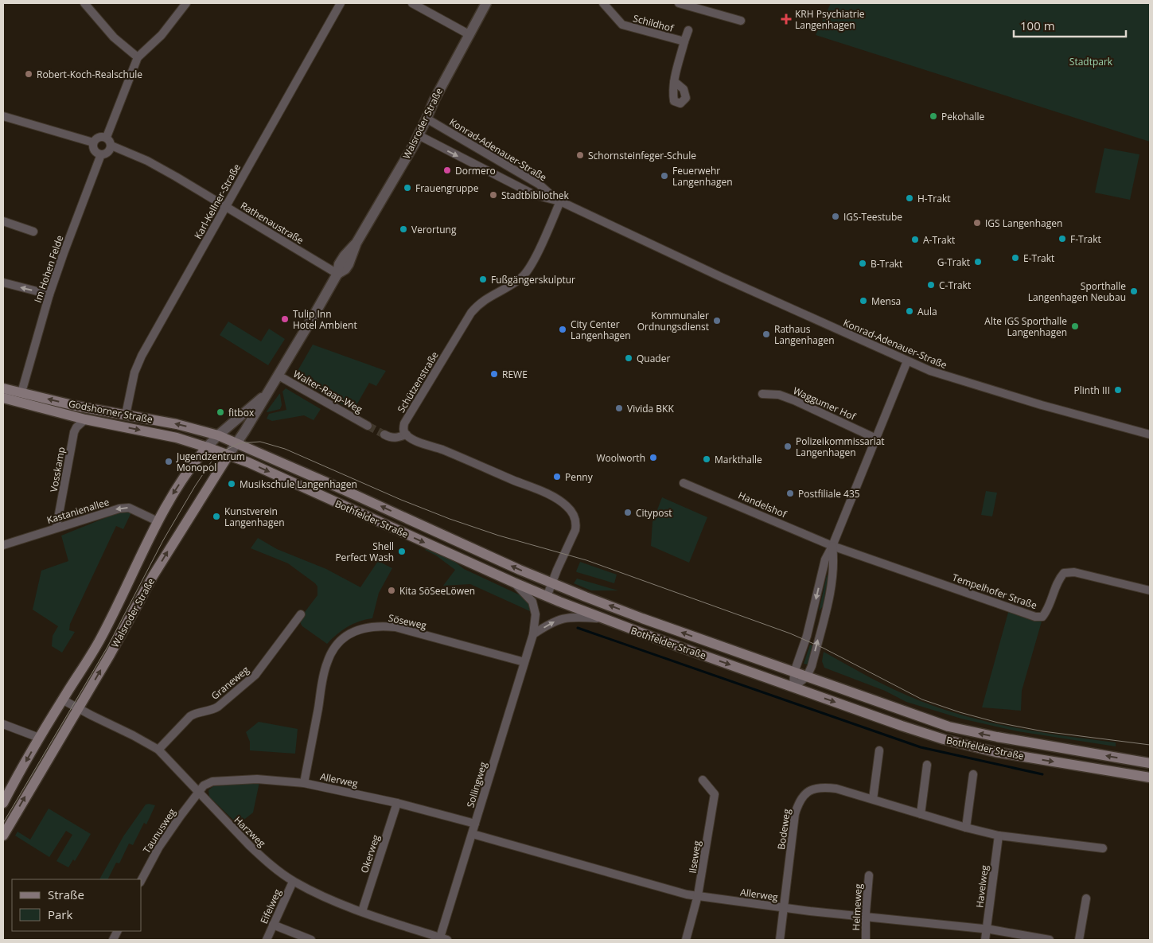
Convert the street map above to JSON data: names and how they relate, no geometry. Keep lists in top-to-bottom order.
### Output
{
  "streets": {
    "main road": ["Walsroder Straße", "Godshorner Straße", "Bothfelder Straße"],
    "street": [
      "Schildhof",
      "Konrad-Adenauer-Straße",
      "Karl-Kellner-Straße",
      "Rathenaustraße",
      "Im Hohen Felde",
      "Schützenstraße",
      "Walter-Raap-Weg",
      "Waggumer Hof",
      "Vosskamp",
      "Handelshof",
      "Kastanienallee",
      "Tempelhofer Straße",
      "Söseweg",
      "Graneweg",
      "Allerweg",
      "Sollingweg",
      "Bodeweg",
      "Taunusweg",
      "Harzweg",
      "Okerweg",
      "Ilseweg",
      "Havelweg",
      "Eifelweg",
      "Helmeweg"
    ]
  },
  "crossings": [
    ["Walsroder Straße", "Konrad-Adenauer-Straße"],
    ["Walsroder Straße", "Rathenaustraße"],
    ["Walsroder Straße", "Walter-Raap-Weg"],
    ["Walsroder Straße", "Godshorner Straße"],
    ["Walsroder Straße", "Kastanienallee"],
    ["Walsroder Straße", "Bothfelder Straße"],
    ["Walsroder Straße", "Harzweg"],
    ["Konrad-Adenauer-Straße", "Schützenstraße"],
    ["Karl-Kellner-Straße", "Rathenaustraße"],
    ["Karl-Kellner-Straße", "Godshorner Straße"],
    ["Rathenaustraße", "Im Hohen Felde"],
    ["Im Hohen Felde", "Godshorner Straße"],
    ["Godshorner Straße", "Vosskamp"],
    ["Godshorner Straße", "Bothfelder Straße"],
    ["Vosskamp", "Kastanienallee"],
    ["Handelshof", "Tempelhofer Straße"],
    ["Bothfelder Straße", "Sollingweg"],
    ["Söseweg", "Allerweg"],
    ["Söseweg", "Sollingweg"],
    ["Graneweg", "Harzweg"],
    ["Allerweg", "Sollingweg"],
    ["Allerweg", "Bodeweg"],
    ["Allerweg", "Taunusweg"],
    ["Allerweg", "Harzweg"],
    ["Allerweg", "Okerweg"],
    ["Allerweg", "Ilseweg"],
    ["Allerweg", "Havelweg"],
    ["Allerweg", "Helmeweg"],
    ["Sollingweg", "Harzweg"],
    ["Bodeweg", "Havelweg"],
    ["Taunusweg", "Harzweg"],
    ["Harzweg", "Okerweg"],
    ["Harzweg", "Eifelweg"]
  ],
  "one_way": ["Kastanienallee"],
  "parks": ["Stadtpark"],
  "places": {
    "health": ["KRH Psychiatrie Langenhagen"],
    "other": [
      "Robert-Koch-Realschule",
      "Pekohalle",
      "Schornsteinfeger-Schule",
      "Dormero",
      "Feuerwehr Langenhagen",
      "Frauengruppe",
      "Stadtbibliothek",
      "H-Trakt",
      "IGS-Teestube",
      "IGS Langenhagen",
      "Verortung",
      "F-Trakt",
      "A-Trakt",
      "E-Trakt",
      "G-Trakt",
      "B-Trakt",
      "Fußgängerskulptur",
      "C-Trakt",
      "Sporthalle Langenhagen Neubau",
      "Mensa",
      "Aula",
      "Tulip Inn Hotel Ambient",
      "Kommunaler Ordnungsdienst",
      "Alte IGS Sporthalle Langenhagen",
      "City Center Langenhagen",
      "Rathaus Langenhagen",
      "Quader",
      "REWE",
      "Plinth III",
      "Vivida BKK",
      "fitbox",
      "Polizeikommissariat Langenhagen",
      "Woolworth",
      "Markthalle",
      "Jugendzentrum Monopol",
      "Penny",
      "Musikschule Langenhagen",
      "Postfiliale 435",
      "Citypost",
      "Kunstverein Langenhagen",
      "Shell Perfect Wash",
      "Kita SöSeeLöwen"
    ]
  },
  "legend": ["Straße", "Park"],
  "scale_bar": "100 m"
}
